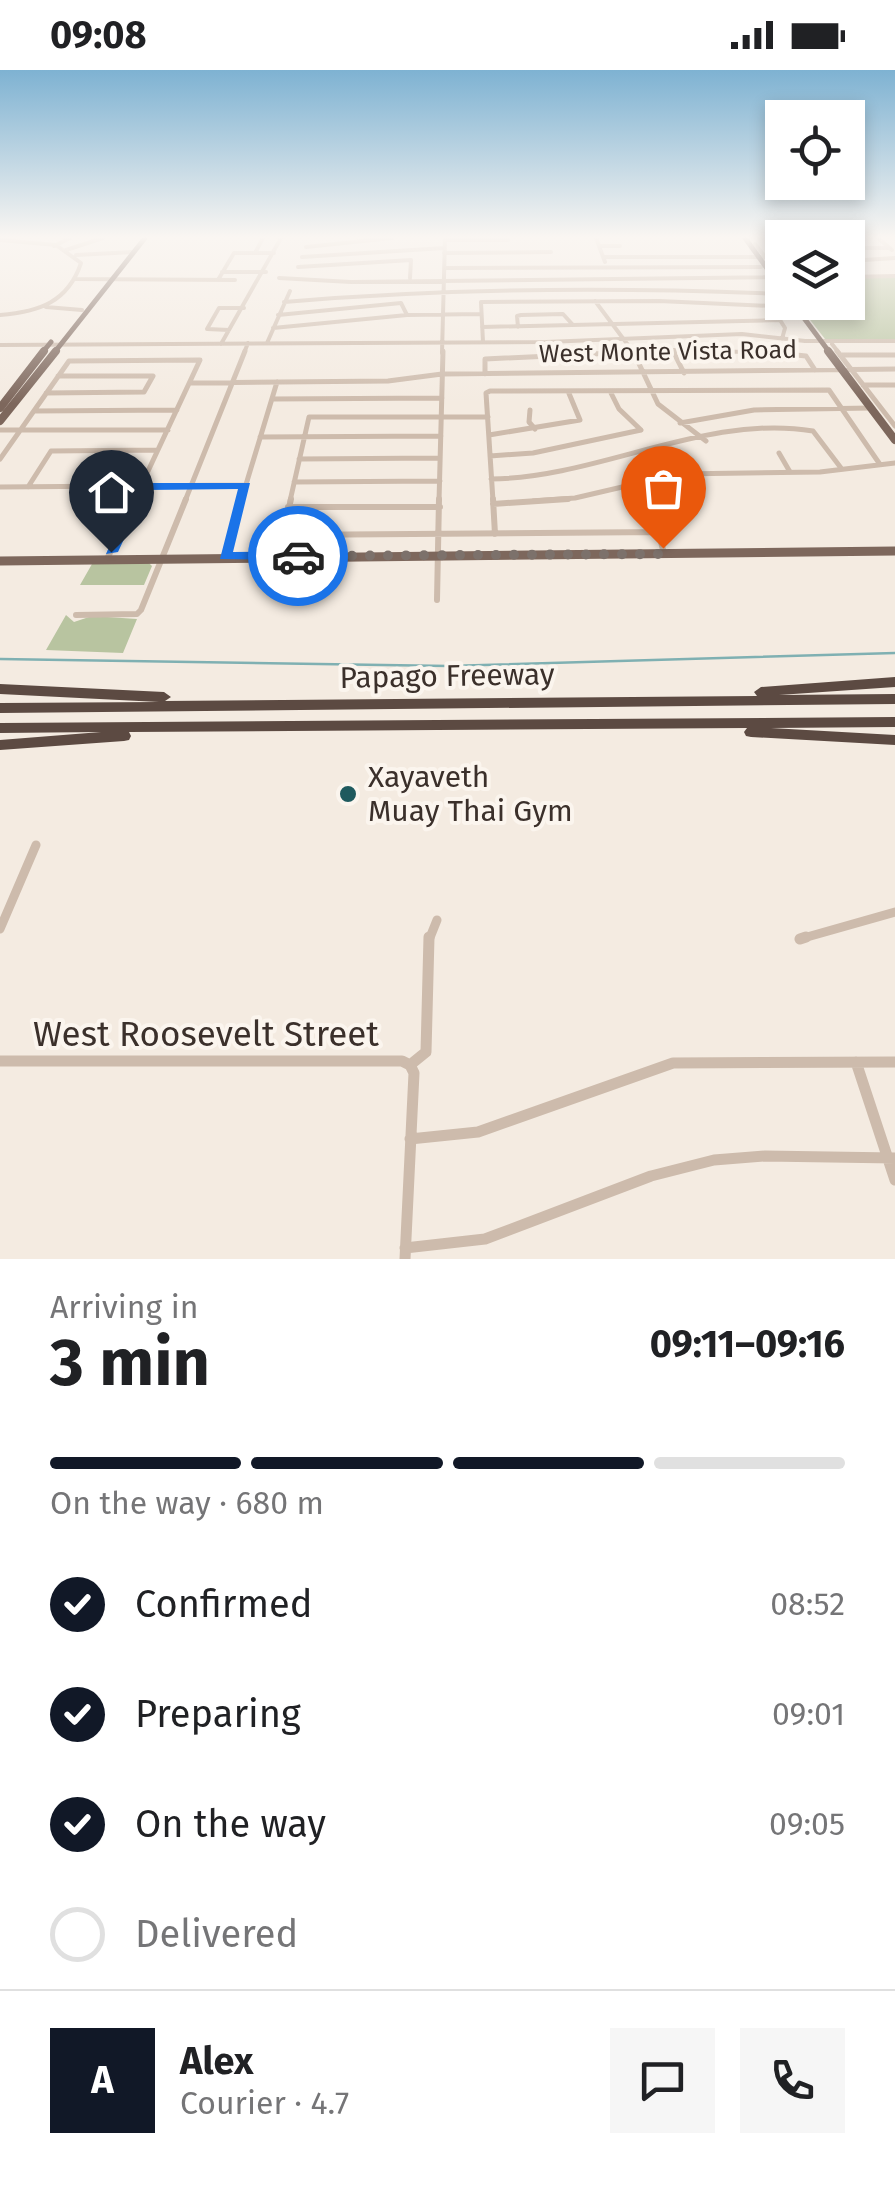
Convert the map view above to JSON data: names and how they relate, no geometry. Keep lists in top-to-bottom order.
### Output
{
  "streets": {
    "highway": ["Papago Freeway"],
    "street": ["West Monte Vista Road", "West Roosevelt Street"]
  },
  "places": ["Xayaveth Muay Thai Gym"],
  "page": {
    "status": "09:08",
    "heading": ["3 min", "Arriving in", "09:11–09:16"],
    "panel": ["Alex", "Courier · 4.7"],
    "bar": "On the way · 680 m",
    "list": [
      ["Confirmed", "08:52"],
      ["Preparing", "09:01"],
      ["On the way", "09:05"],
      "Delivered"
    ],
    "round": "A"
  }
}
